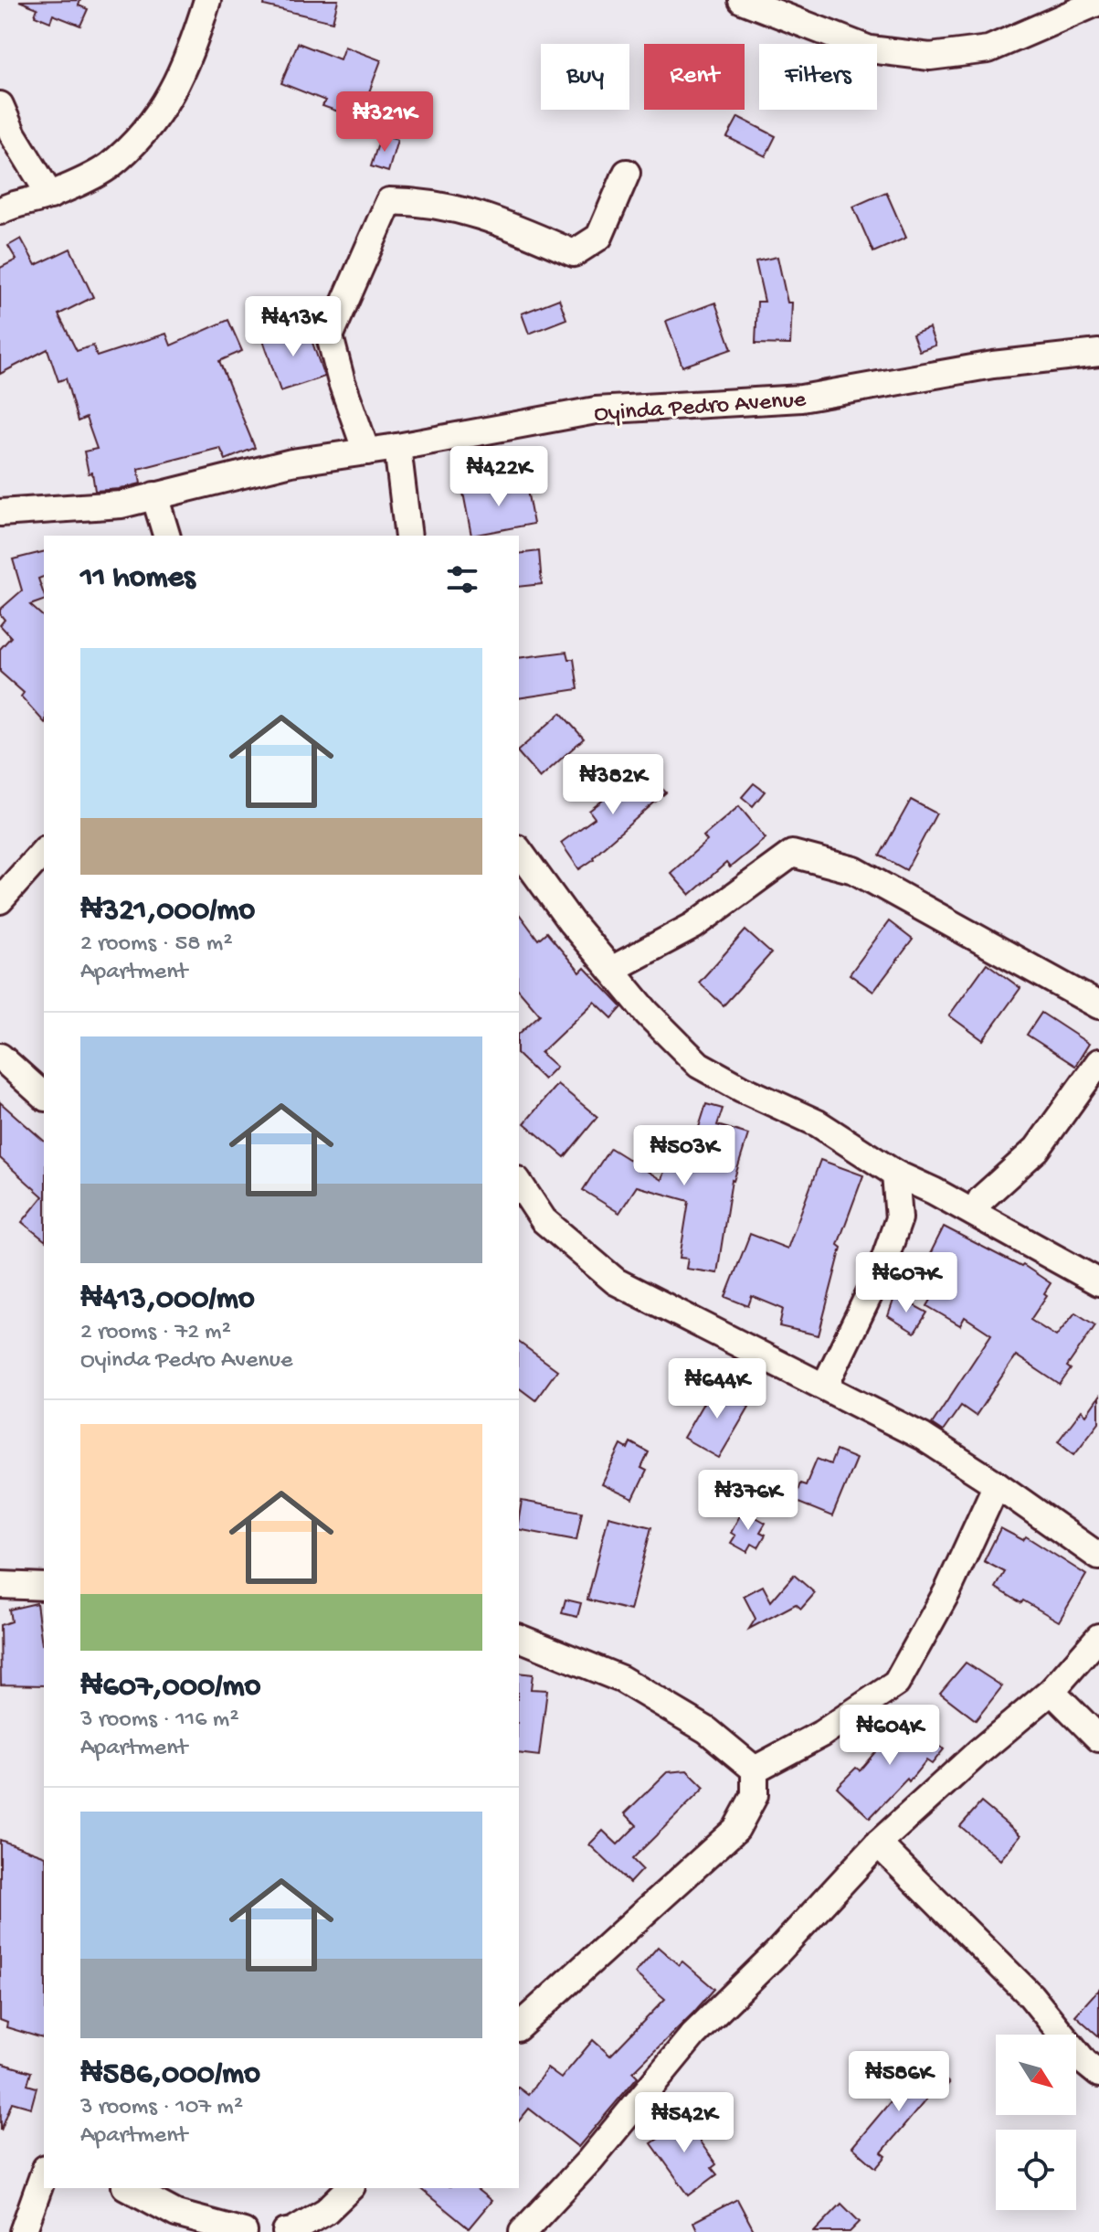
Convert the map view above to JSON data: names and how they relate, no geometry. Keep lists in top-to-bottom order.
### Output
{
  "streets": {
    "street": ["Oyinda Pedro Avenue"]
  },
  "north": "bottom right",
  "page": {
    "chip": ["Buy", "Rent", "Filters"],
    "price": [
      "₦321K",
      "₦413K",
      "₦422K",
      "₦382K",
      "₦503K",
      "₦607K",
      "₦644K",
      "₦376K",
      "₦604K",
      "₦586K",
      "₦542K"
    ],
    "heading": "11 homes",
    "list": [
      {
        "name": "₦321,000/mo",
        "note": "2 rooms · 58 m² · Apartment"
      },
      {
        "name": "₦413,000/mo",
        "note": "2 rooms · 72 m² · Oyinda Pedro Avenue"
      },
      {
        "name": "₦607,000/mo",
        "note": "3 rooms · 116 m² · Apartment"
      },
      {
        "name": "₦586,000/mo",
        "note": "3 rooms · 107 m² · Apartment"
      }
    ]
  }
}
